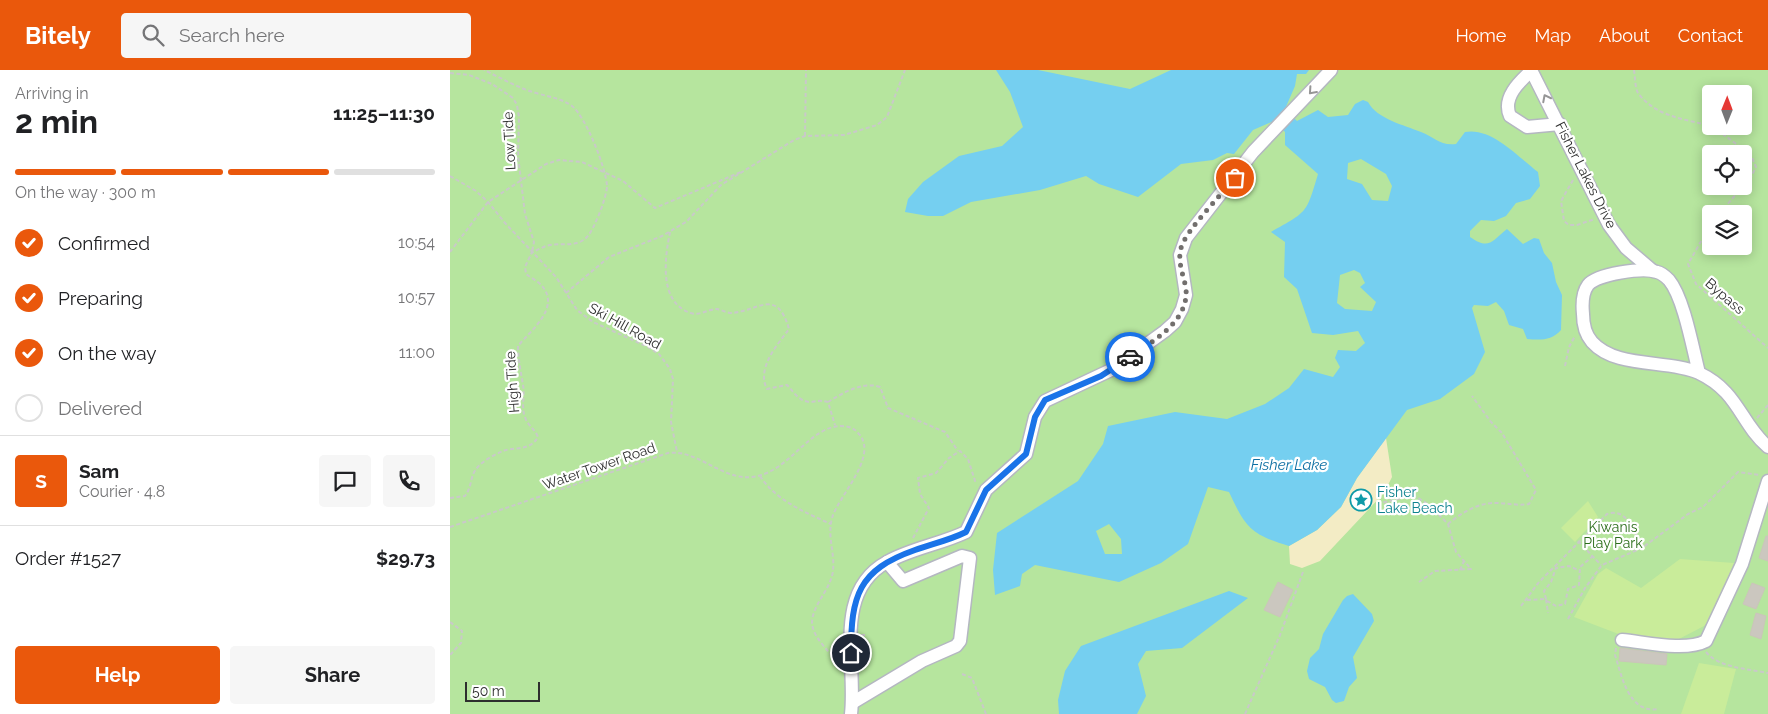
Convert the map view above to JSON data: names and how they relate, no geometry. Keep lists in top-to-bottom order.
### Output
{
  "streets": {
    "street": ["Fisher Lakes Drive"],
    "path": [
      "Low Tide",
      "Bypass",
      "Ski Hill Road",
      "High Tide",
      "Water Tower Road"
    ]
  },
  "crossings": [
    ["Low Tide", "Ski Hill Road"],
    ["Low Tide", "High Tide"],
    ["Ski Hill Road", "High Tide"],
    ["Ski Hill Road", "Water Tower Road"]
  ],
  "water": ["Fisher Lake"],
  "parks": ["Kiwanis Play Park"],
  "places": {
    "place": ["Fisher Lake Beach"]
  },
  "scale_bar": "50 m",
  "north": "top",
  "page": {
    "header": "Bitely",
    "search": "Search here",
    "nav": [
      "Home",
      "Map",
      "About",
      "Contact"
    ],
    "heading": ["2 min", "Arriving in", "11:25–11:30"],
    "panel": [
      "Sam",
      "Courier · 4.8",
      "Order #1527",
      "$29.73"
    ],
    "bar": "On the way · 300 m",
    "list": [
      ["Confirmed", "10:54"],
      ["Preparing", "10:57"],
      ["On the way", "11:00"],
      "Delivered"
    ],
    "round": "S",
    "buttons": ["Help", "Share"],
    "scale": "50 m"
  }
}
